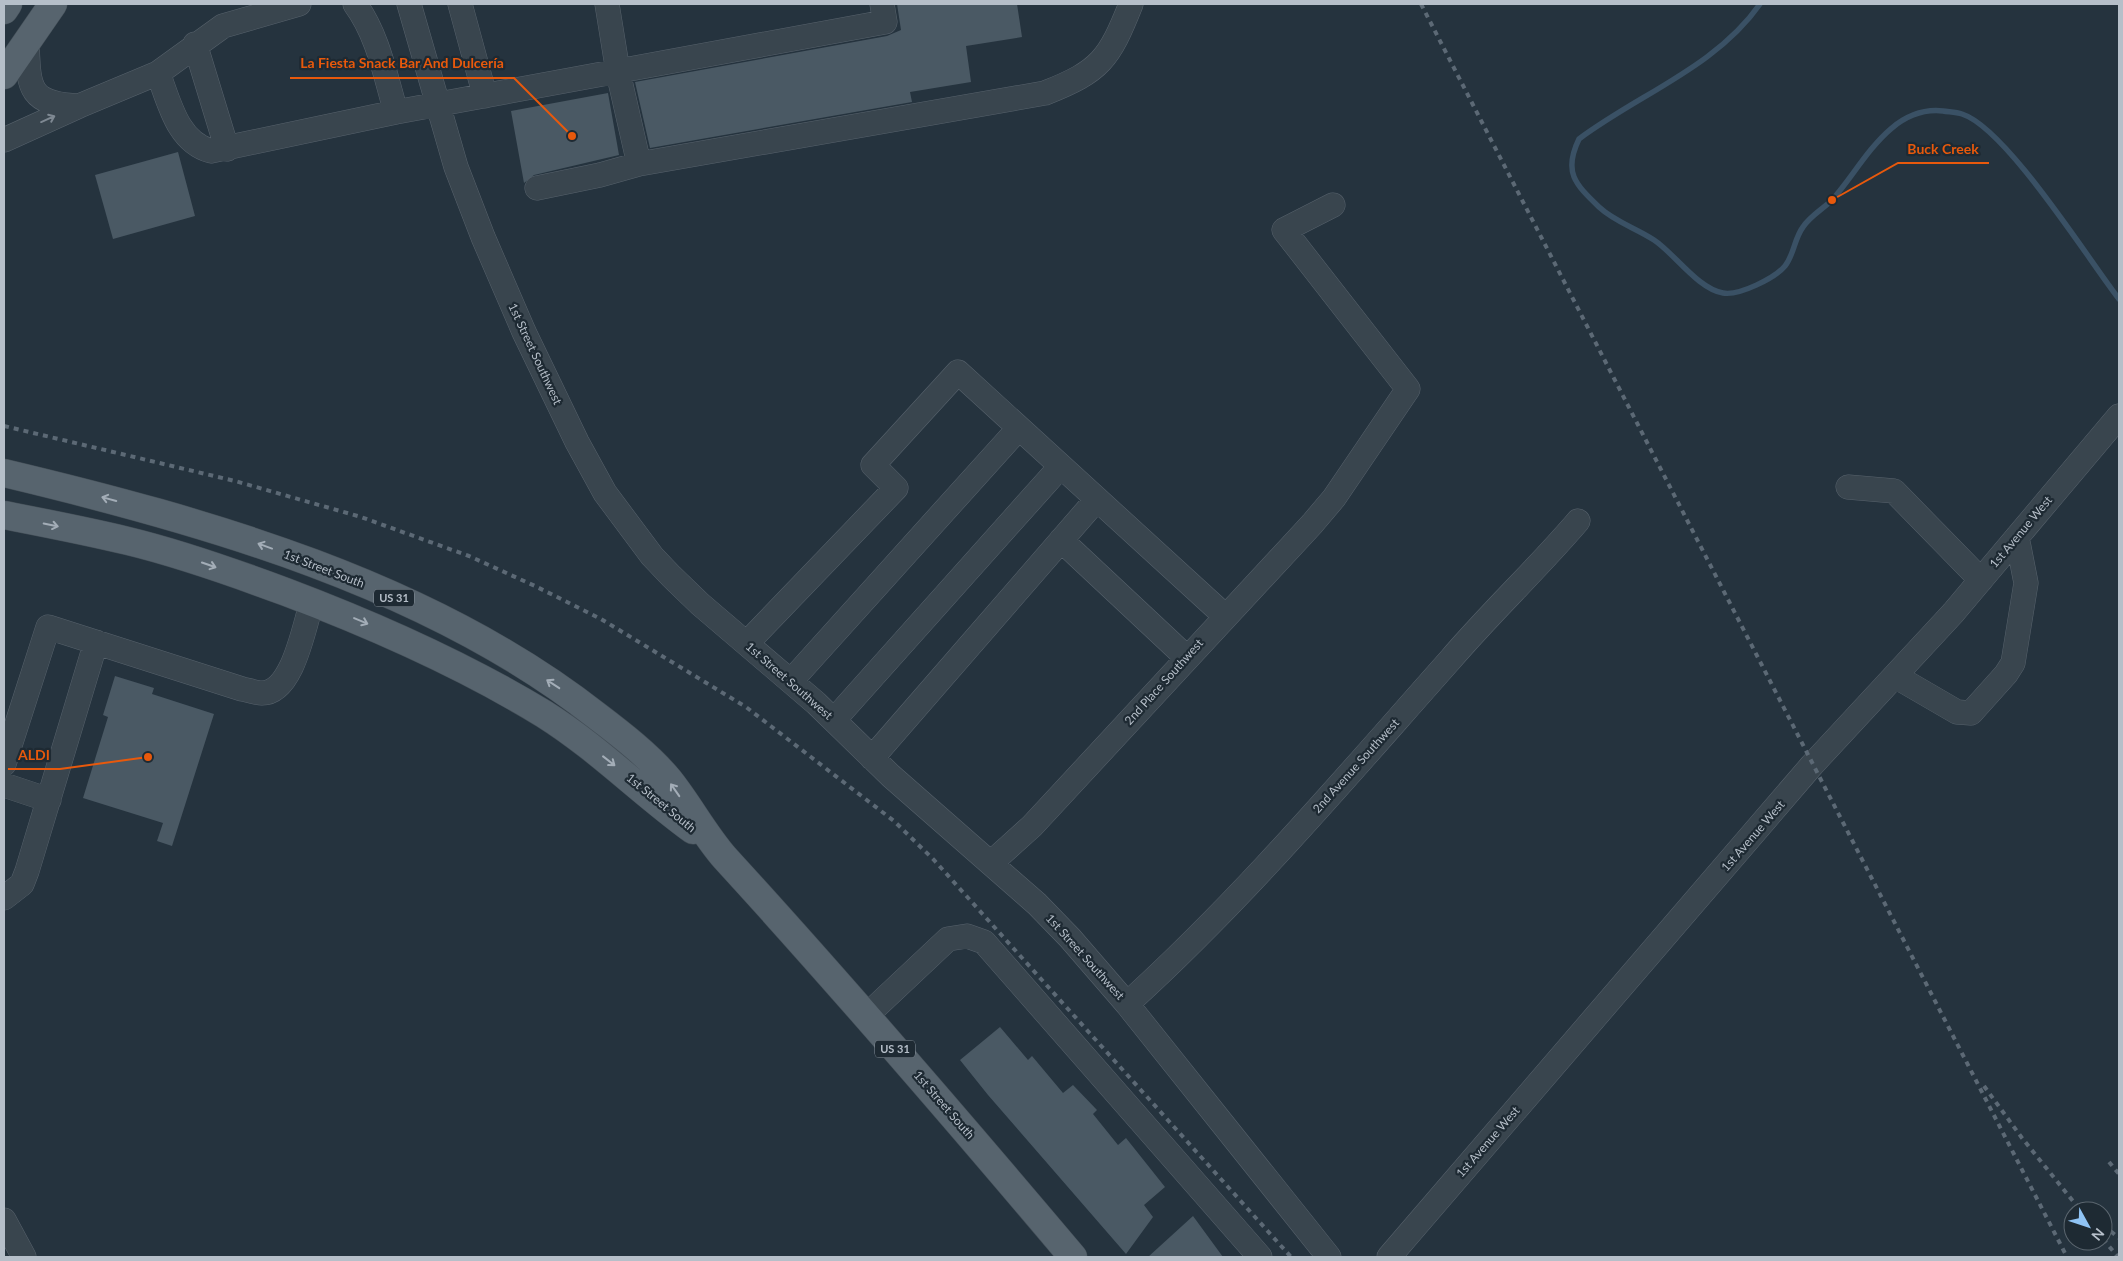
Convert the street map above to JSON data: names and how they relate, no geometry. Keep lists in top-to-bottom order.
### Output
{
  "streets": {
    "main road": ["1st Street South", "US 31"],
    "street": [
      "1st Street Southwest",
      "1st Avenue West",
      "2nd Place Southwest",
      "2nd Avenue Southwest"
    ]
  },
  "crossings": [
    ["1st Street Southwest", "2nd Place Southwest"],
    ["1st Street Southwest", "2nd Avenue Southwest"]
  ],
  "places": ["La Fiesta Snack Bar And Dulcería", "Buck Creek", "ALDI"],
  "north": "bottom right"
}
